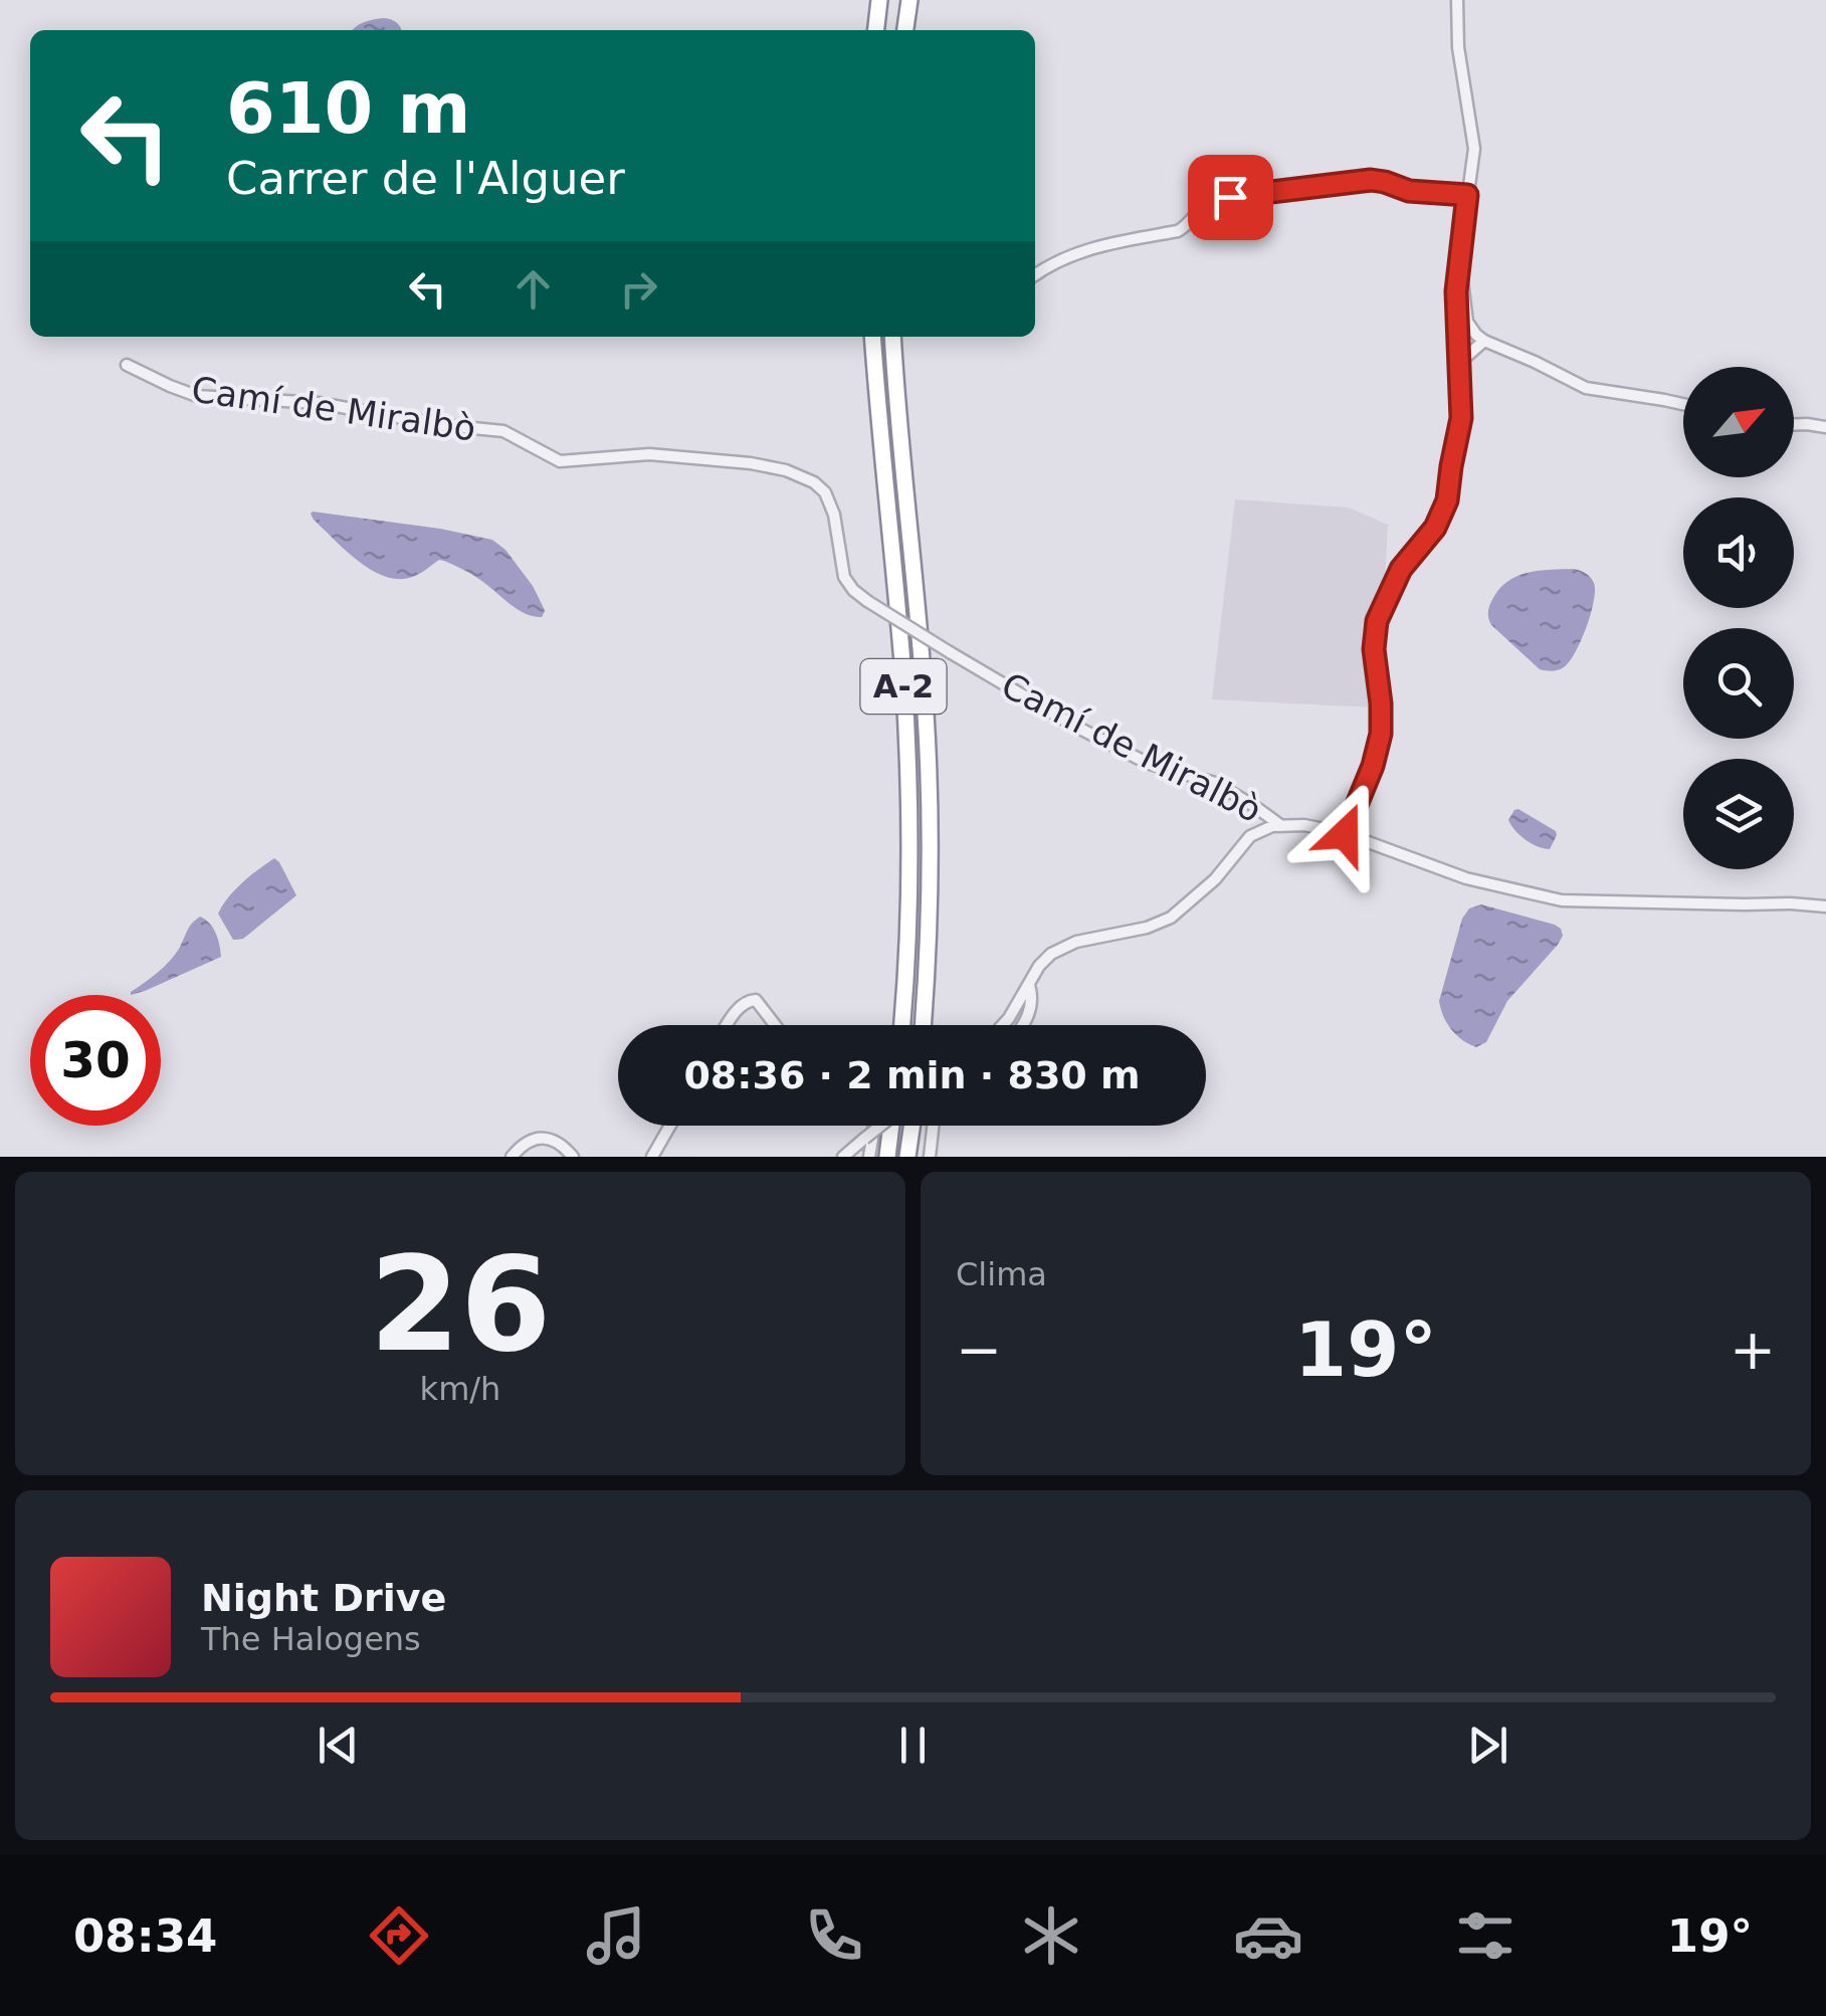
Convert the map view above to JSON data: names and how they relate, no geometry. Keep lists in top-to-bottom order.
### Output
{
  "streets": {
    "highway": ["A-2"],
    "street": ["Camí de Miralbò"]
  },
  "north": "top right",
  "page": {
    "turn": ["610 m", "Carrer de l'Alguer"],
    "limit": "30",
    "trip": "08:36 · 2 min · 830 m",
    "tile": [
      ["26", "km/h"],
      "Clima"
    ],
    "heat": ["−", "19°", "+"],
    "song": ["Night Drive", "The Halogens"],
    "tabs": ["08:34", "19°"]
  }
}
